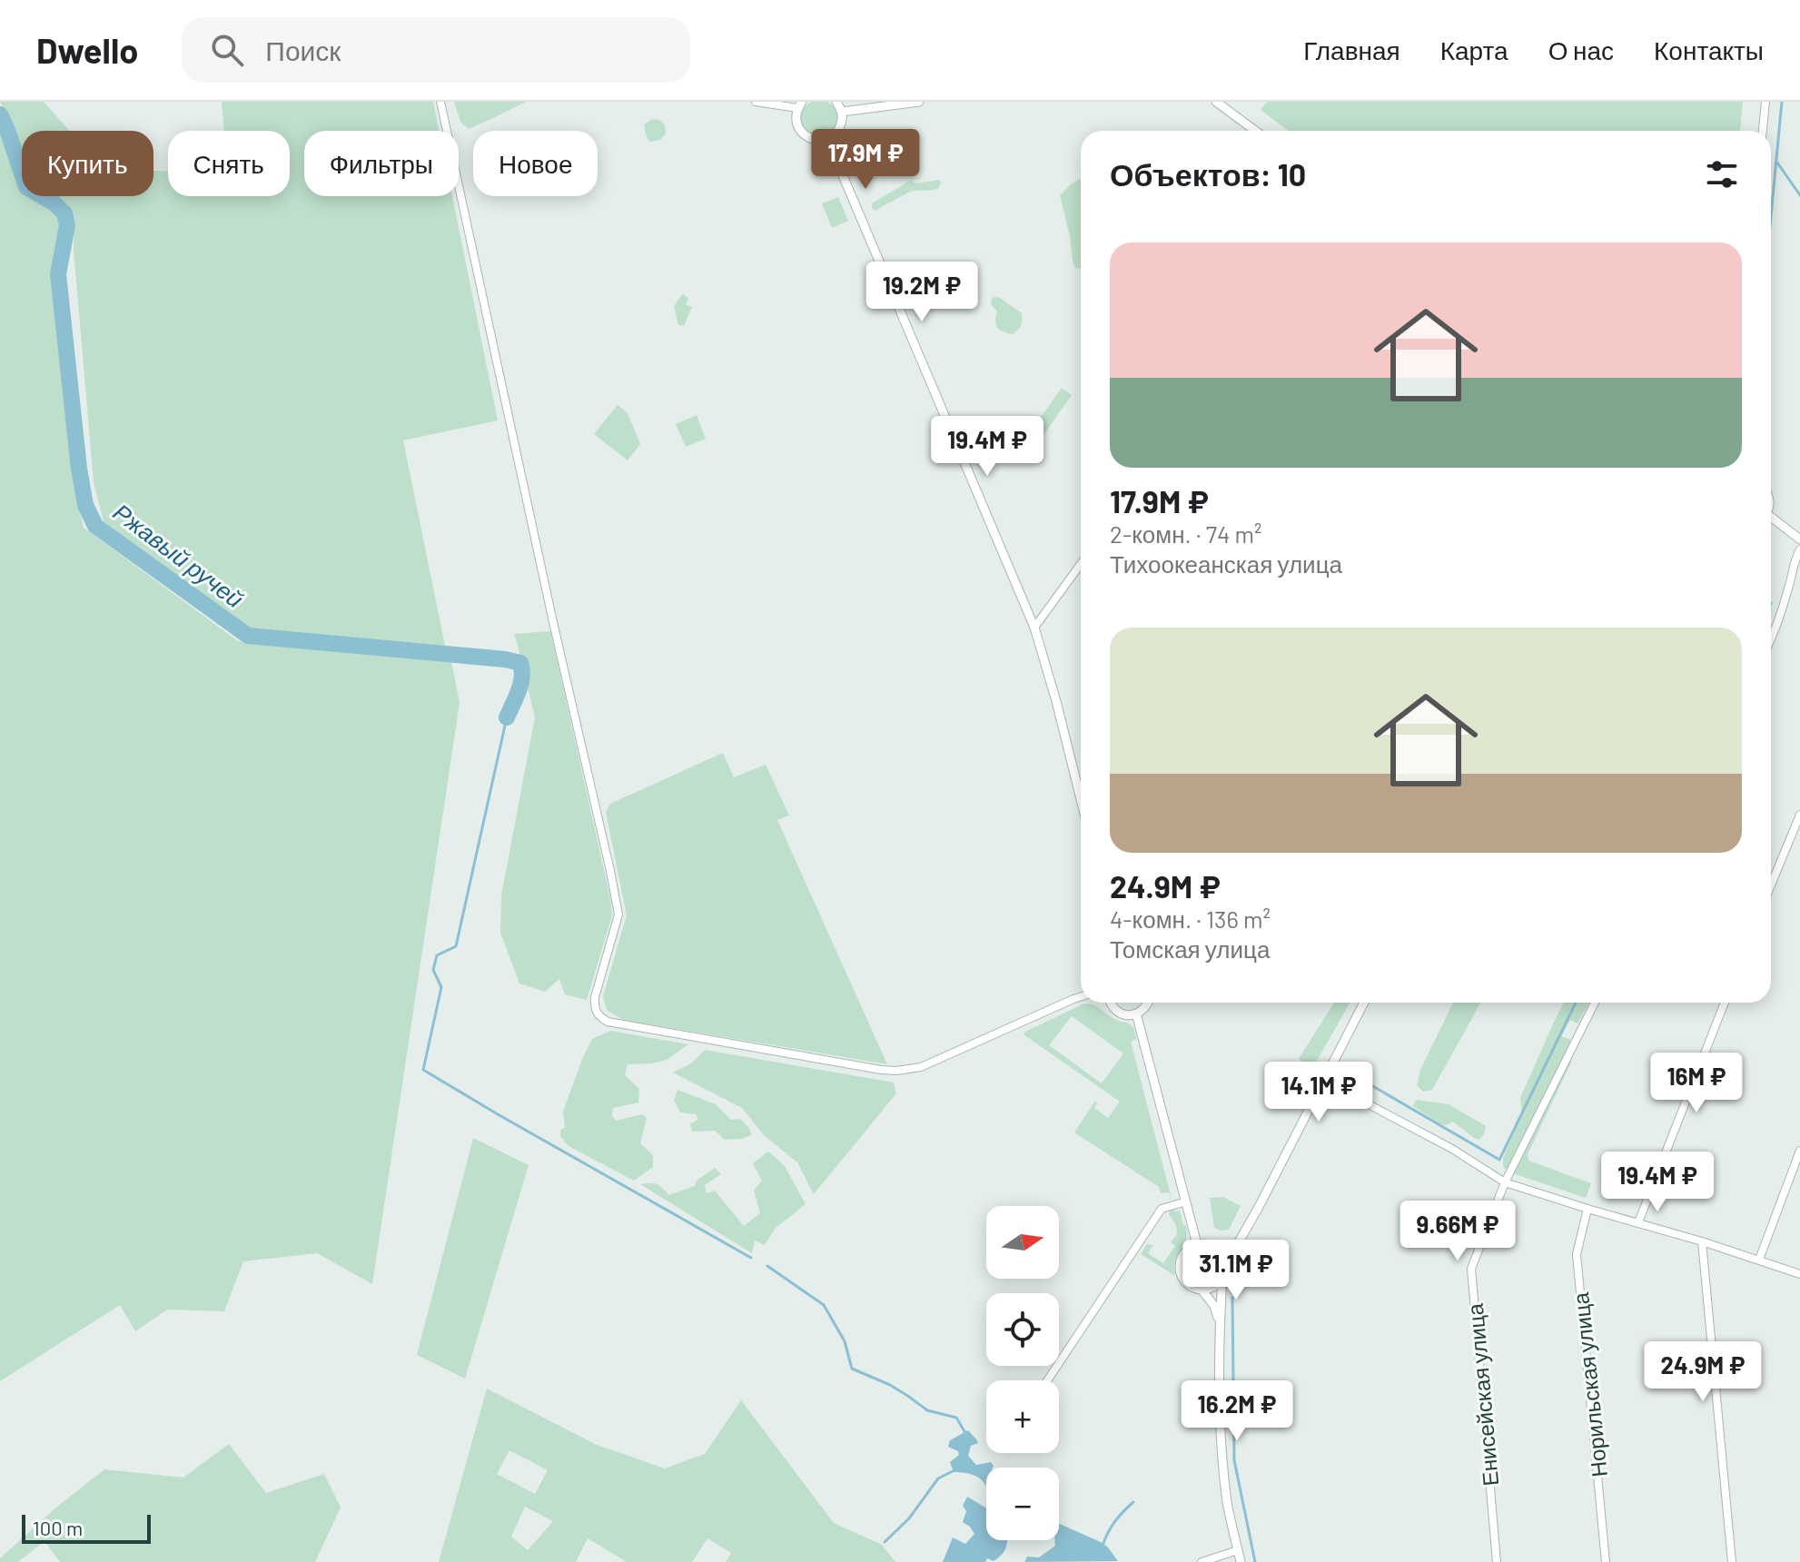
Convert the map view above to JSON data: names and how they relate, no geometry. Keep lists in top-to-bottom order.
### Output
{
  "streets": {
    "street": ["Норильская улица", "Енисейская улица"]
  },
  "water": ["Ржавый ручей"],
  "scale_bar": "100 m",
  "north": "right",
  "page": {
    "header": "Dwello",
    "search": "Поиск",
    "nav": [
      "Главная",
      "Карта",
      "О нас",
      "Контакты"
    ],
    "price": [
      "17.9M ₽",
      "19.2M ₽",
      "19.4M ₽",
      "16M ₽",
      "14.1M ₽",
      "19.4M ₽",
      "9.66M ₽",
      "31.1M ₽",
      "24.9M ₽",
      "16.2M ₽"
    ],
    "chip": [
      "Купить",
      "Снять",
      "Фильтры",
      "Новое"
    ],
    "heading": "Объектов: 10",
    "list": [
      {
        "name": "17.9M ₽",
        "note": "2-комн. · 74 m² · Тихоокеанская улица"
      },
      {
        "name": "24.9M ₽",
        "note": "4-комн. · 136 m² · Томская улица"
      }
    ],
    "map_buttons": ["+", "−"],
    "scale": "100 m"
  }
}
